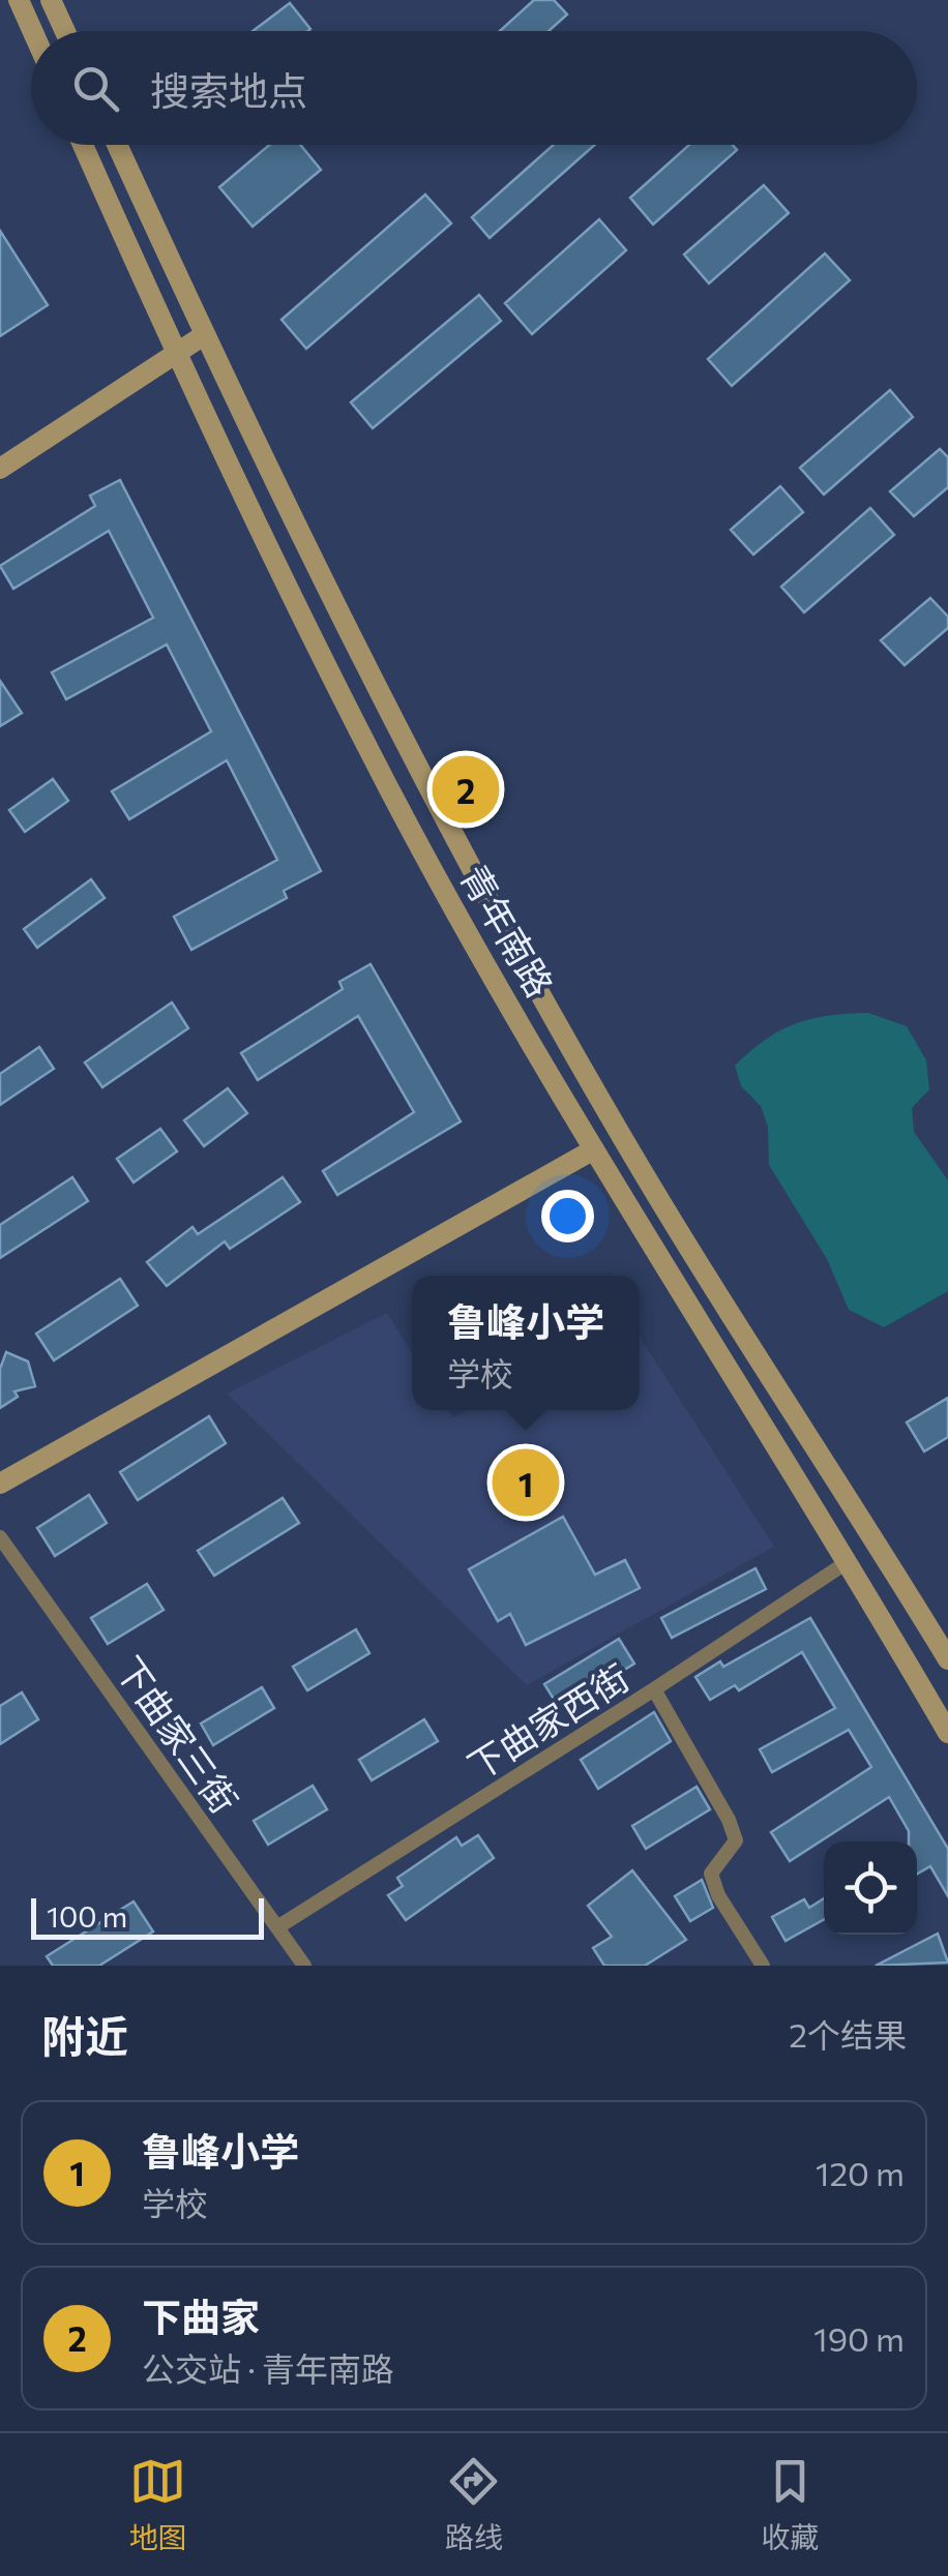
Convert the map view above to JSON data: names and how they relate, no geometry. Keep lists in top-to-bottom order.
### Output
{
  "streets": {
    "main road": ["青年南路"],
    "street": ["下曲家西街", "下曲家三街"]
  },
  "crossings": [
    ["青年南路", "下曲家西街"],
    ["下曲家西街", "下曲家三街"]
  ],
  "scale_bar": "100 m",
  "page": {
    "search": "搜索地点",
    "pins": ["2", "1"],
    "popup": ["鲁峰小学", "学校"],
    "scale": "100 m",
    "heading": ["附近", "2个结果"],
    "list": [
      {
        "mark": "1",
        "name": "鲁峰小学",
        "note": "学校",
        "value": "120 m"
      },
      {
        "mark": "2",
        "name": "下曲家",
        "note": "公交站 · 青年南路",
        "value": "190 m"
      }
    ],
    "nav": ["地图", "路线", "收藏"]
  }
}
